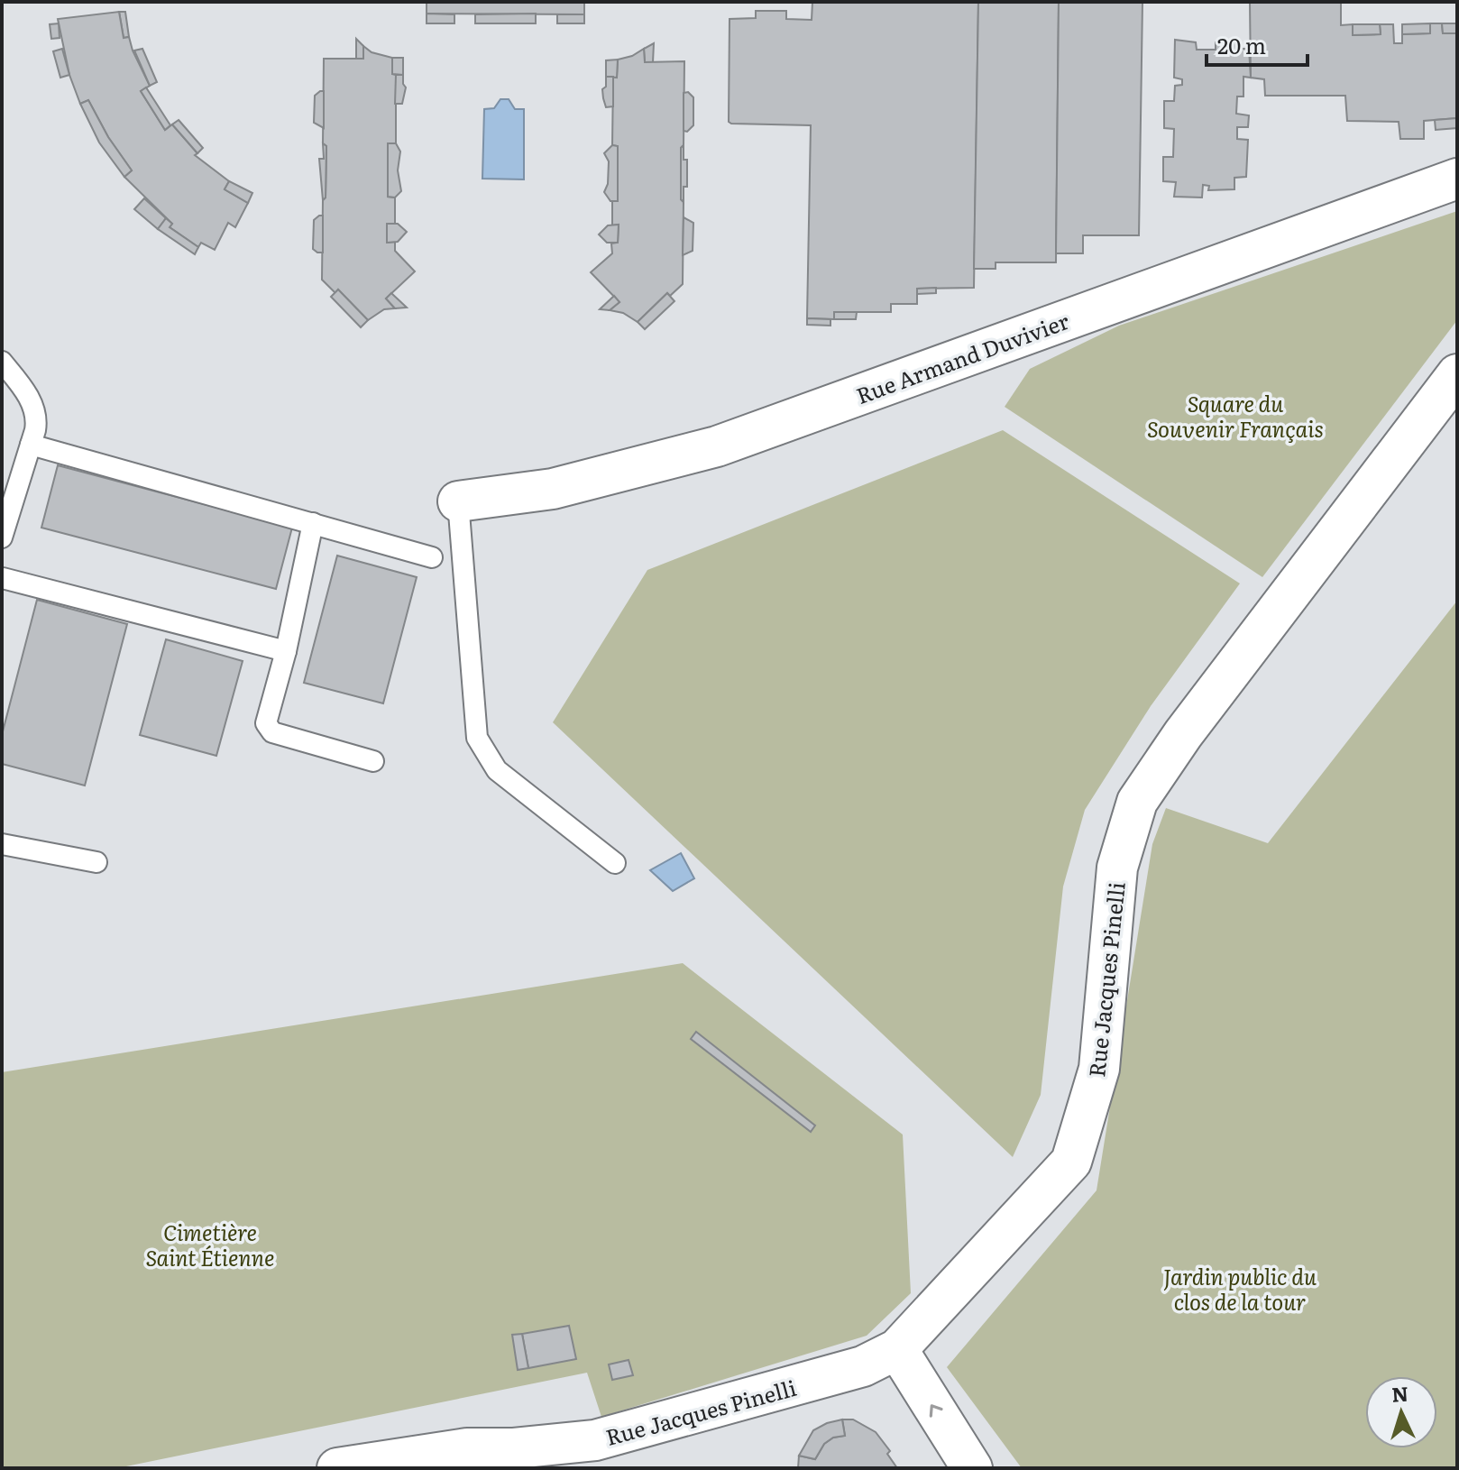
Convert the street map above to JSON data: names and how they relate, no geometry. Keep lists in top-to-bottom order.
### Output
{
  "streets": {
    "street": ["Rue Armand Duvivier", "Rue Jacques Pinelli"]
  },
  "parks": ["Square du Souvenir Français", "Cimetière Saint Étienne", "Jardin public du clos de la tour"],
  "scale_bar": "20 m",
  "north": "top"
}
